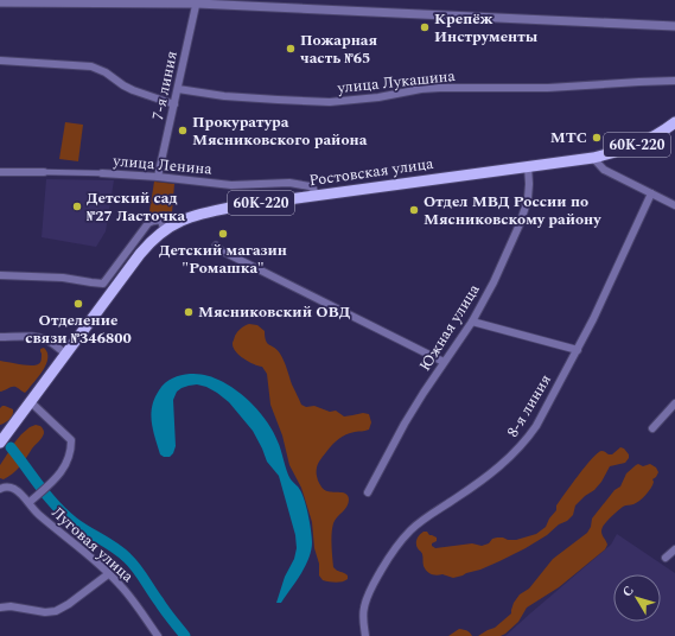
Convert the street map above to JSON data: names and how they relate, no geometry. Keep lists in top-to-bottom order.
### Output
{
  "streets": {
    "main road": ["60К-220", "Ростовская улица"],
    "street": [
      "улица Лукашина",
      "7-я линия",
      "улица Ленина",
      "Южная улица",
      "8-я линия",
      "Луговая улица"
    ]
  },
  "crossings": [
    ["улица Лукашина", "7-я линия"],
    ["7-я линия", "улица Ленина"],
    ["улица Ленина", "Ростовская улица"],
    ["Ростовская улица", "Южная улица"]
  ],
  "places": [
    "Крепёж Инструменты",
    "Пожарная часть №65",
    "Прокуратура Мясниковского района",
    "МТС",
    "Детский сад №27 Ласточка",
    "Отдел МВД России по Мясниковскому району",
    "Детский магазин \"Ромашка\"",
    "Отделение связи №346800",
    "Мясниковский ОВД"
  ],
  "north": "top left"
}
